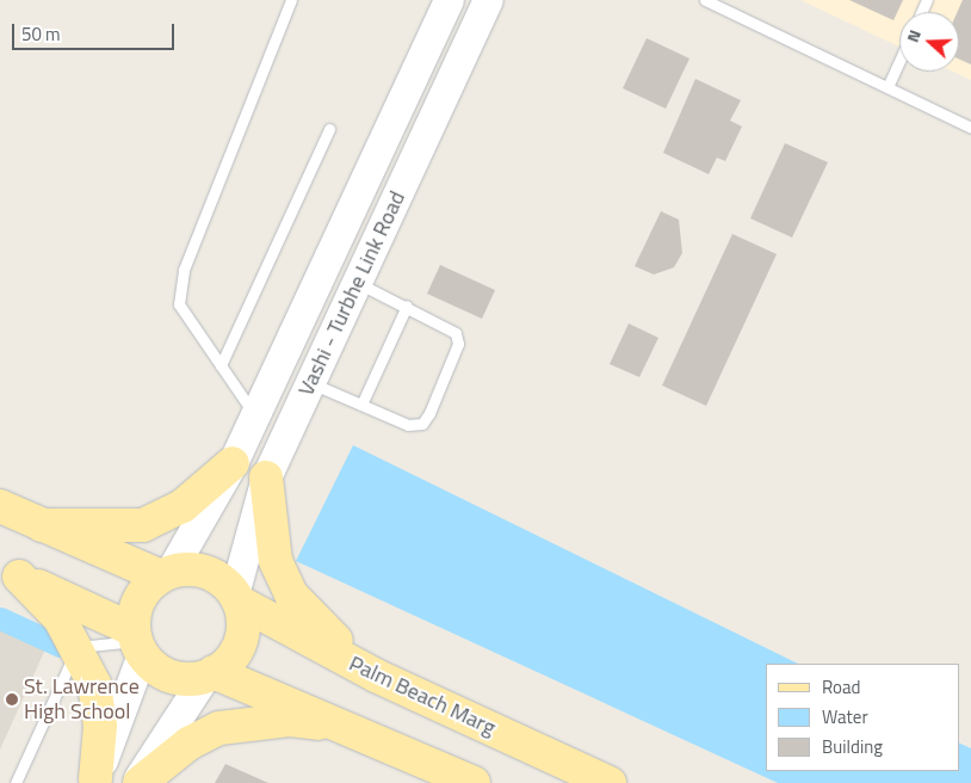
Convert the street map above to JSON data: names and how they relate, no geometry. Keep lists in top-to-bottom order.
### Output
{
  "streets": {
    "main road": ["Vashi - Turbhe Link Road", "Palm Beach Marg"]
  },
  "crossings": [
    ["Vashi - Turbhe Link Road", "Palm Beach Marg"]
  ],
  "places": ["St. Lawrence High School"],
  "legend": ["Road", "Water", "Building"],
  "scale_bar": "50 m",
  "north": "left"
}
